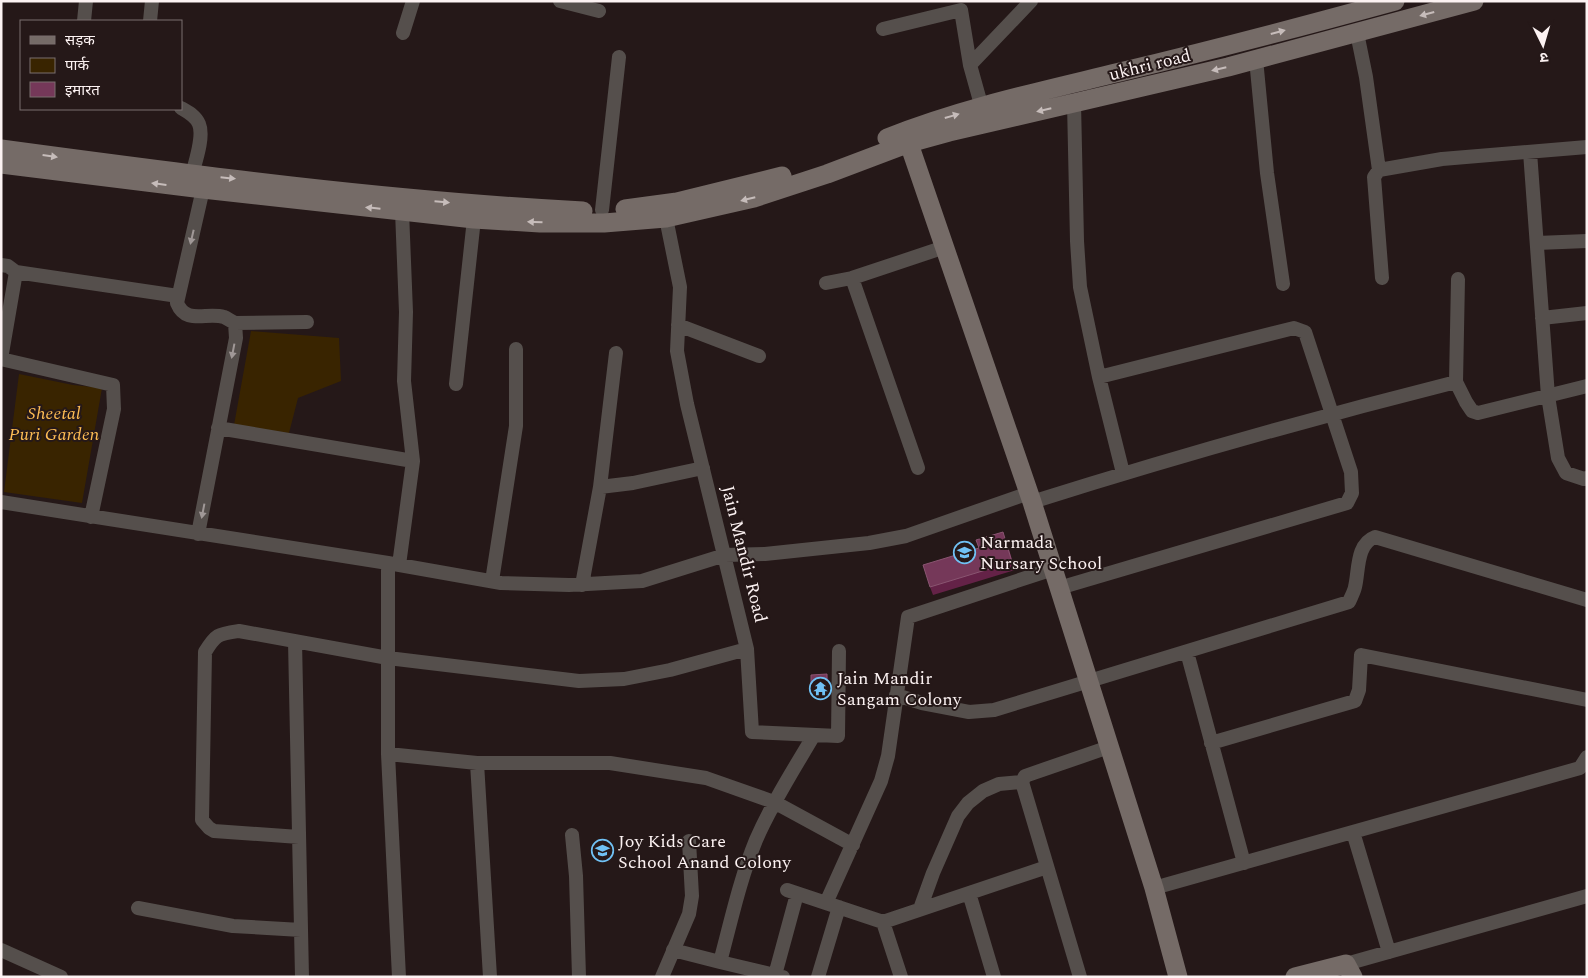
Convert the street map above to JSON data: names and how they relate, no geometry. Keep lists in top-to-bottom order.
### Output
{
  "streets": {
    "street": ["ukhri road", "Jain Mandir Road"]
  },
  "parks": ["Sheetal Puri Garden"],
  "places": {
    "school or university": ["Narmada Nursary School", "Joy Kids Care School Anand Colony"],
    "temple": ["Jain Mandir Sangam Colony"]
  },
  "legend": ["सड़क", "पार्क", "इमारत"],
  "north": "bottom"
}
